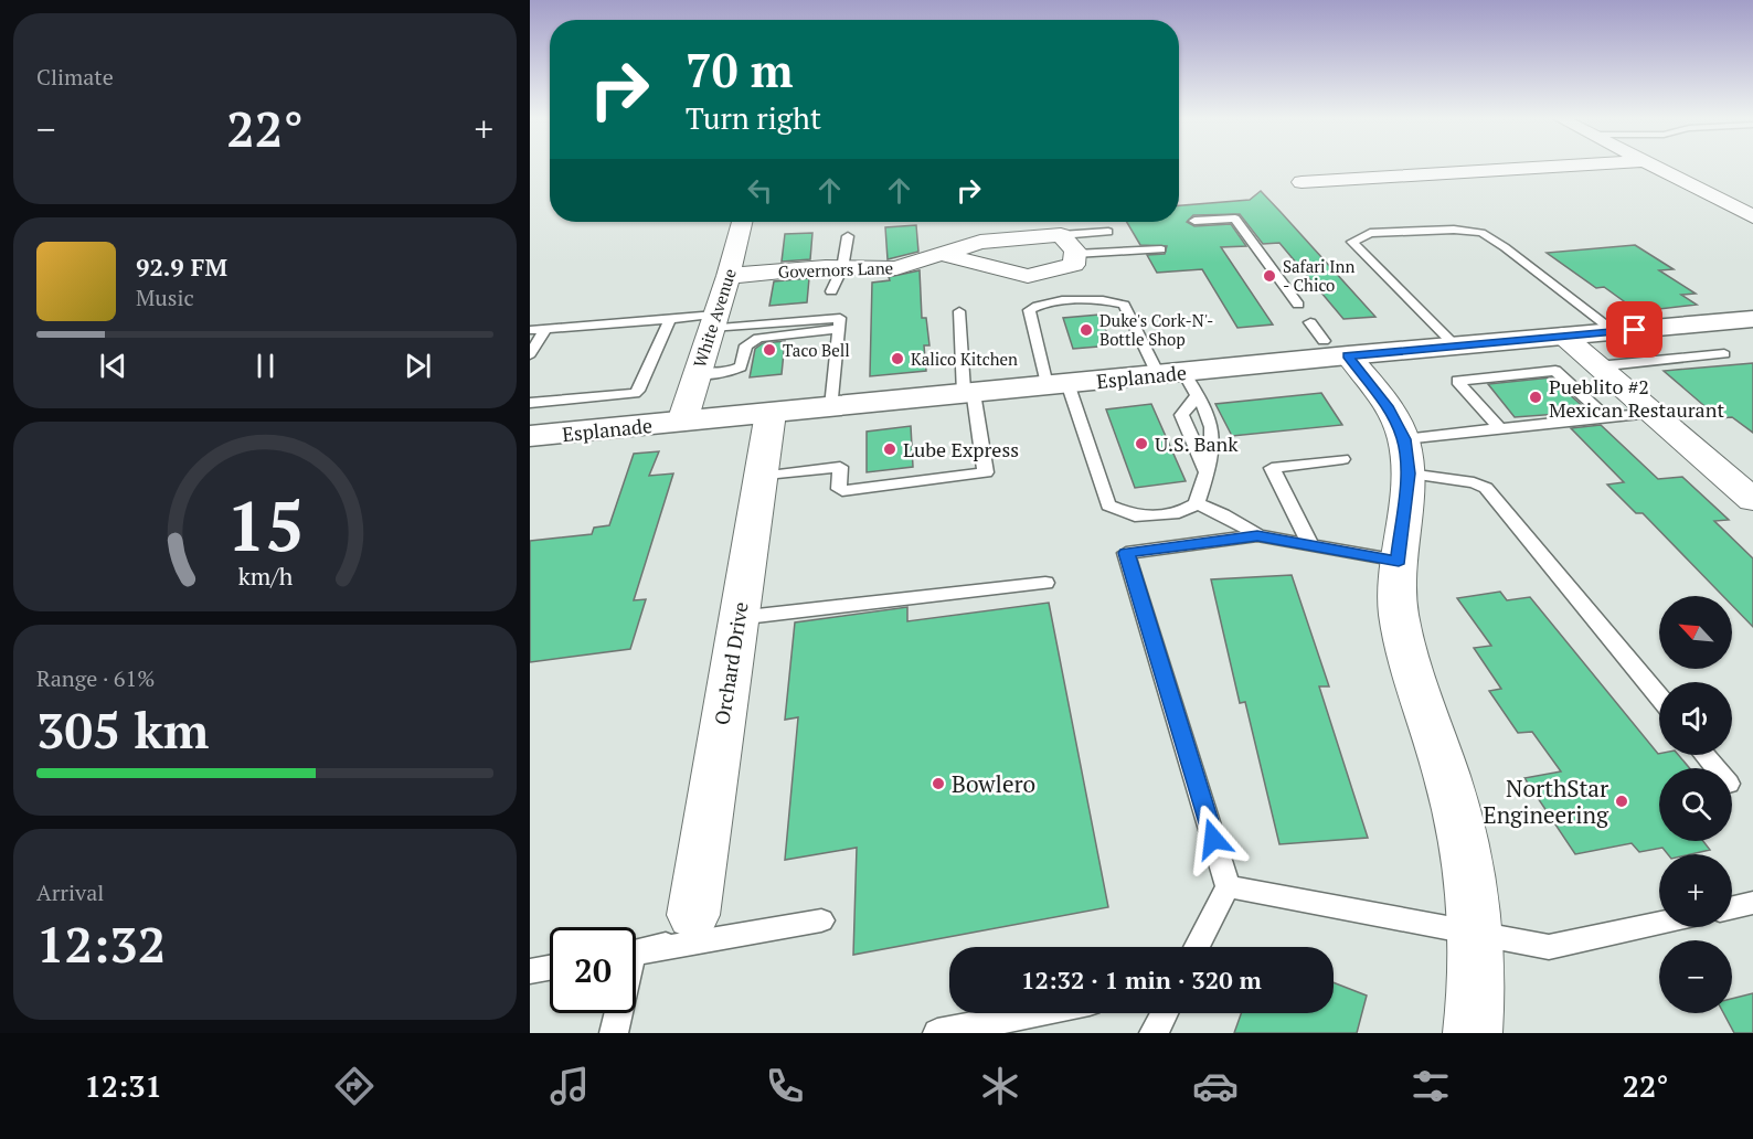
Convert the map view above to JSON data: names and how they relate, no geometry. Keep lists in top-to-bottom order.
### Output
{
  "streets": {
    "main road": ["Esplanade"],
    "street": ["Governors Lane", "White Avenue", "Orchard Drive"]
  },
  "crossings": [
    ["Governors Lane", "White Avenue"],
    ["White Avenue", "Esplanade"],
    ["Esplanade", "Orchard Drive"]
  ],
  "places": [
    "Safari Inn - Chico",
    "Duke's Cork-N'- Bottle Shop",
    "Taco Bell",
    "Kalico Kitchen",
    "Pueblito #2 Mexican Restaurant",
    "U.S. Bank",
    "Lube Express",
    "Bowlero",
    "NorthStar Engineering"
  ],
  "north": "top left",
  "page": {
    "tile": [
      "Climate",
      ["Range · 61%", "305 km"],
      ["Arrival", "12:32"]
    ],
    "turn": ["70 m", "Turn right"],
    "heat": ["−", "22°", "+"],
    "song": ["92.9 FM", "Music"],
    "map_buttons": ["+", "−"],
    "limit": "20",
    "trip": "12:32 · 1 min · 320 m",
    "tabs": ["12:31", "22°"],
    "gauge": ["15", "km/h"]
  }
}
